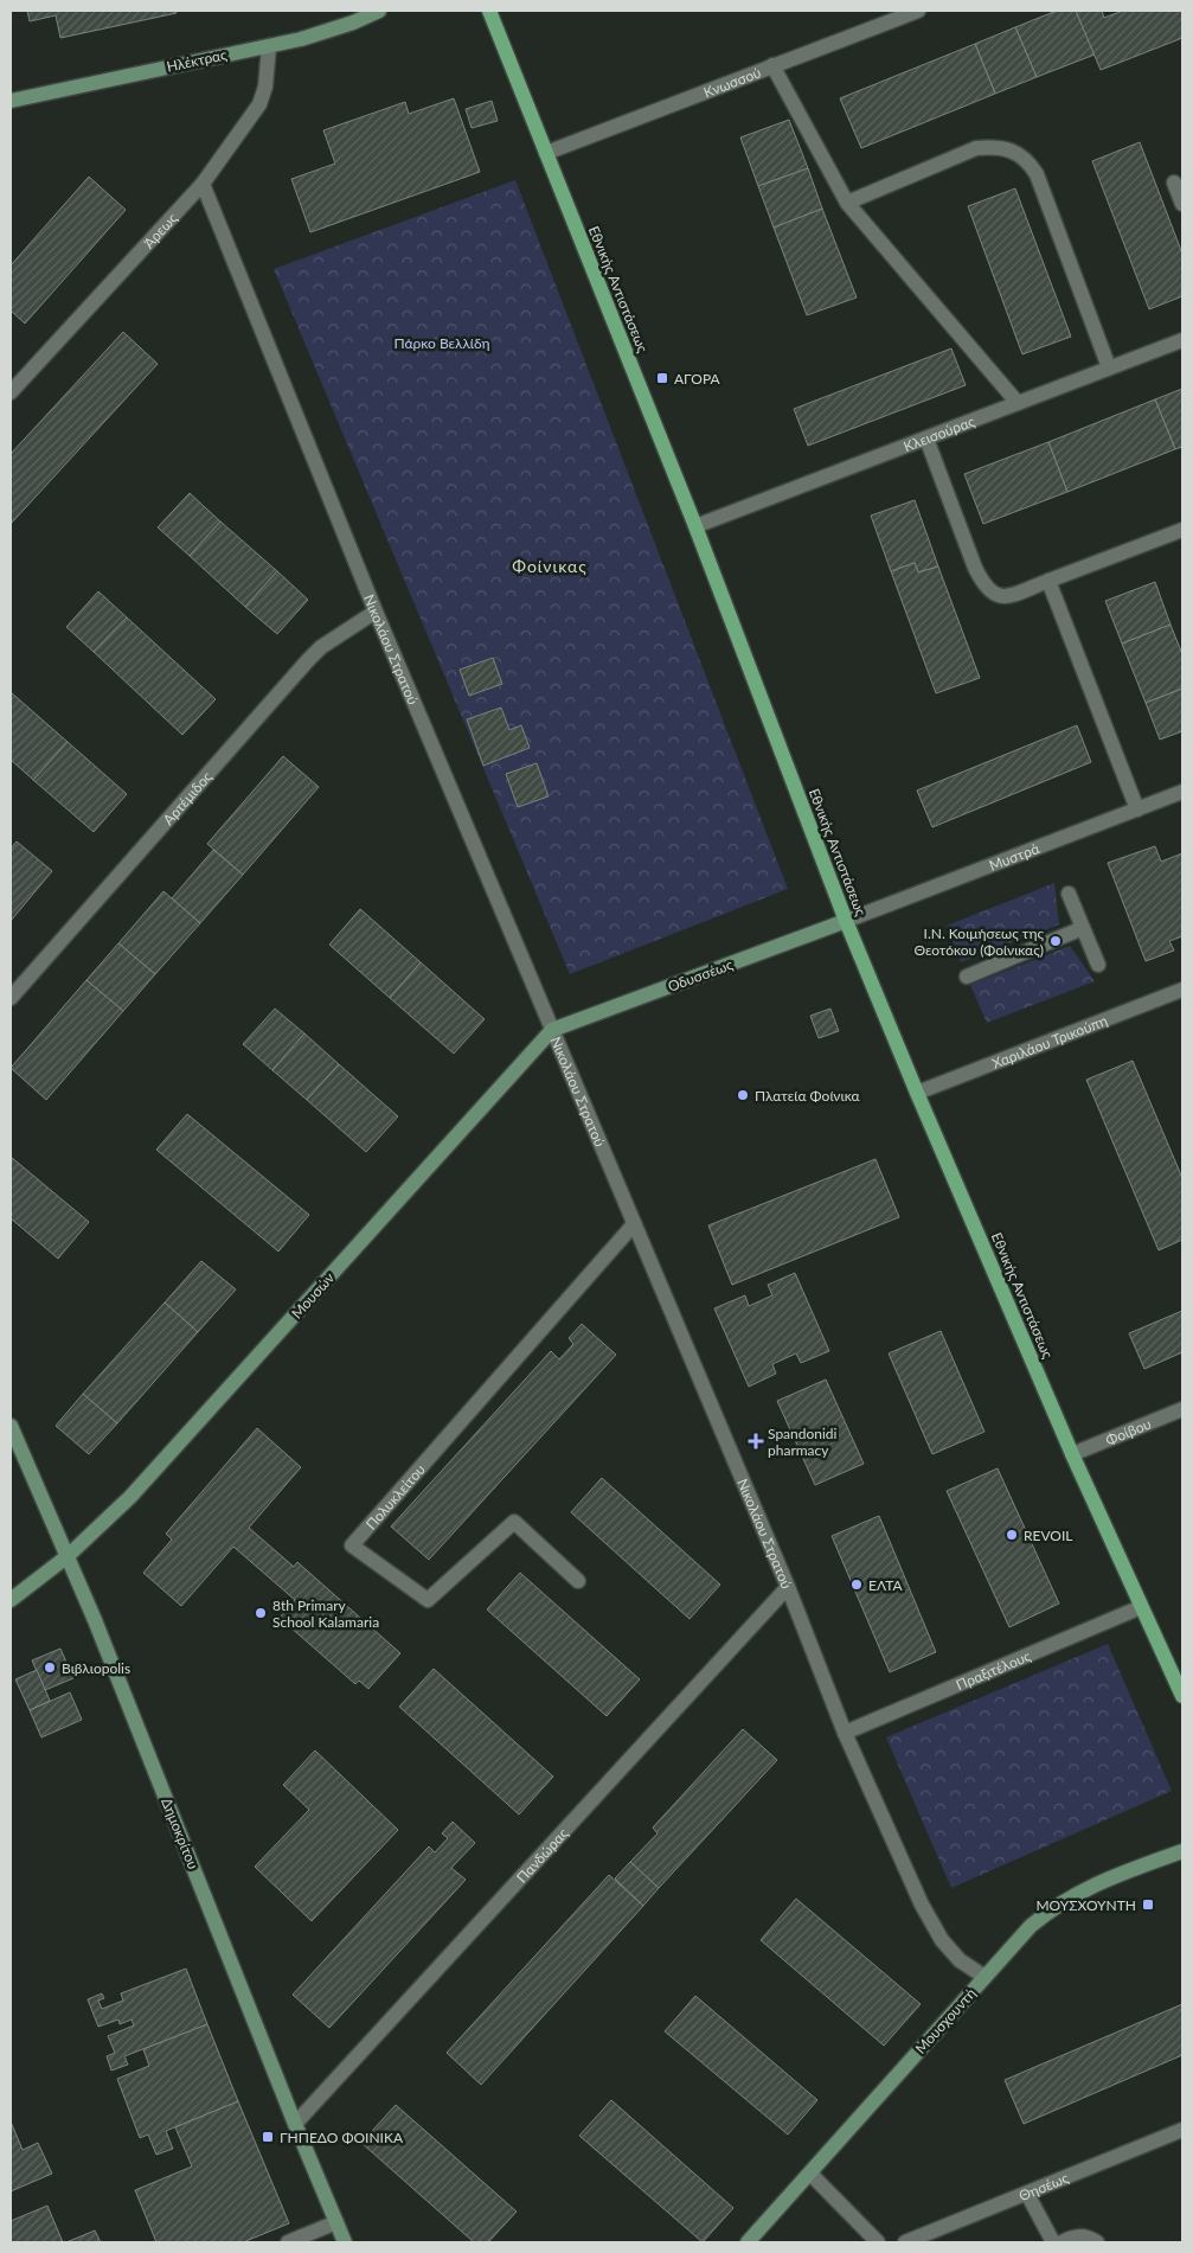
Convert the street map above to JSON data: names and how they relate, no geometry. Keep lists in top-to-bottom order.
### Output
{
  "streets": {
    "main road": [
      "Ηλέκτρας",
      "Εθνικής Αντιστάσεως",
      "Οδυσσέως",
      "Μουσών",
      "Δημοκρίτου",
      "Μουσχουντή"
    ],
    "street": [
      "Κνωσσού",
      "Άρεως",
      "Κλεισούρας",
      "Νικολάου Στρατού",
      "Αρτέμιδος",
      "Μυστρά",
      "Χαριλάου Τρικούπη",
      "Φοίβου",
      "Πολυκλείτου",
      "Πραξιτέλους",
      "Πανδώρας",
      "Θησέως"
    ]
  },
  "crossings": [
    ["Ηλέκτρας", "Άρεως"],
    ["Κνωσσού", "Εθνικής Αντιστάσεως"],
    ["Άρεως", "Νικολάου Στρατού"],
    ["Εθνικής Αντιστάσεως", "Κλεισούρας"],
    ["Εθνικής Αντιστάσεως", "Μυστρά"],
    ["Εθνικής Αντιστάσεως", "Οδυσσέως"],
    ["Εθνικής Αντιστάσεως", "Χαριλάου Τρικούπη"],
    ["Εθνικής Αντιστάσεως", "Φοίβου"],
    ["Εθνικής Αντιστάσεως", "Πραξιτέλους"],
    ["Νικολάου Στρατού", "Αρτέμιδος"],
    ["Νικολάου Στρατού", "Οδυσσέως"],
    ["Νικολάου Στρατού", "Μουσών"],
    ["Νικολάου Στρατού", "Πολυκλείτου"],
    ["Νικολάου Στρατού", "Πραξιτέλους"],
    ["Νικολάου Στρατού", "Πανδώρας"],
    ["Νικολάου Στρατού", "Μουσχουντή"],
    ["Μυστρά", "Οδυσσέως"],
    ["Οδυσσέως", "Μουσών"],
    ["Μουσών", "Δημοκρίτου"],
    ["Δημοκρίτου", "Πανδώρας"]
  ],
  "districts": ["Φοίνικας"],
  "parks": ["Πάρκο Βελλίδη"],
  "places": {
    "transit": ["ΑΓΟΡΑ", "ΜΟΥΣΧΟΥΝΤΗ", "ΓΗΠΕΔΟ ΦΟΙΝΙΚΑ"],
    "other": [
      "Ι.Ν. Κοιμήσεως της Θεοτόκου (Φοίνικας)",
      "Πλατεία Φοίνικα",
      "REVOIL",
      "ΕΛΤΑ",
      "8th Primary School Kalamaria",
      "Βιβλιοpolis"
    ],
    "health": ["Spandonidi pharmacy"]
  }
}
